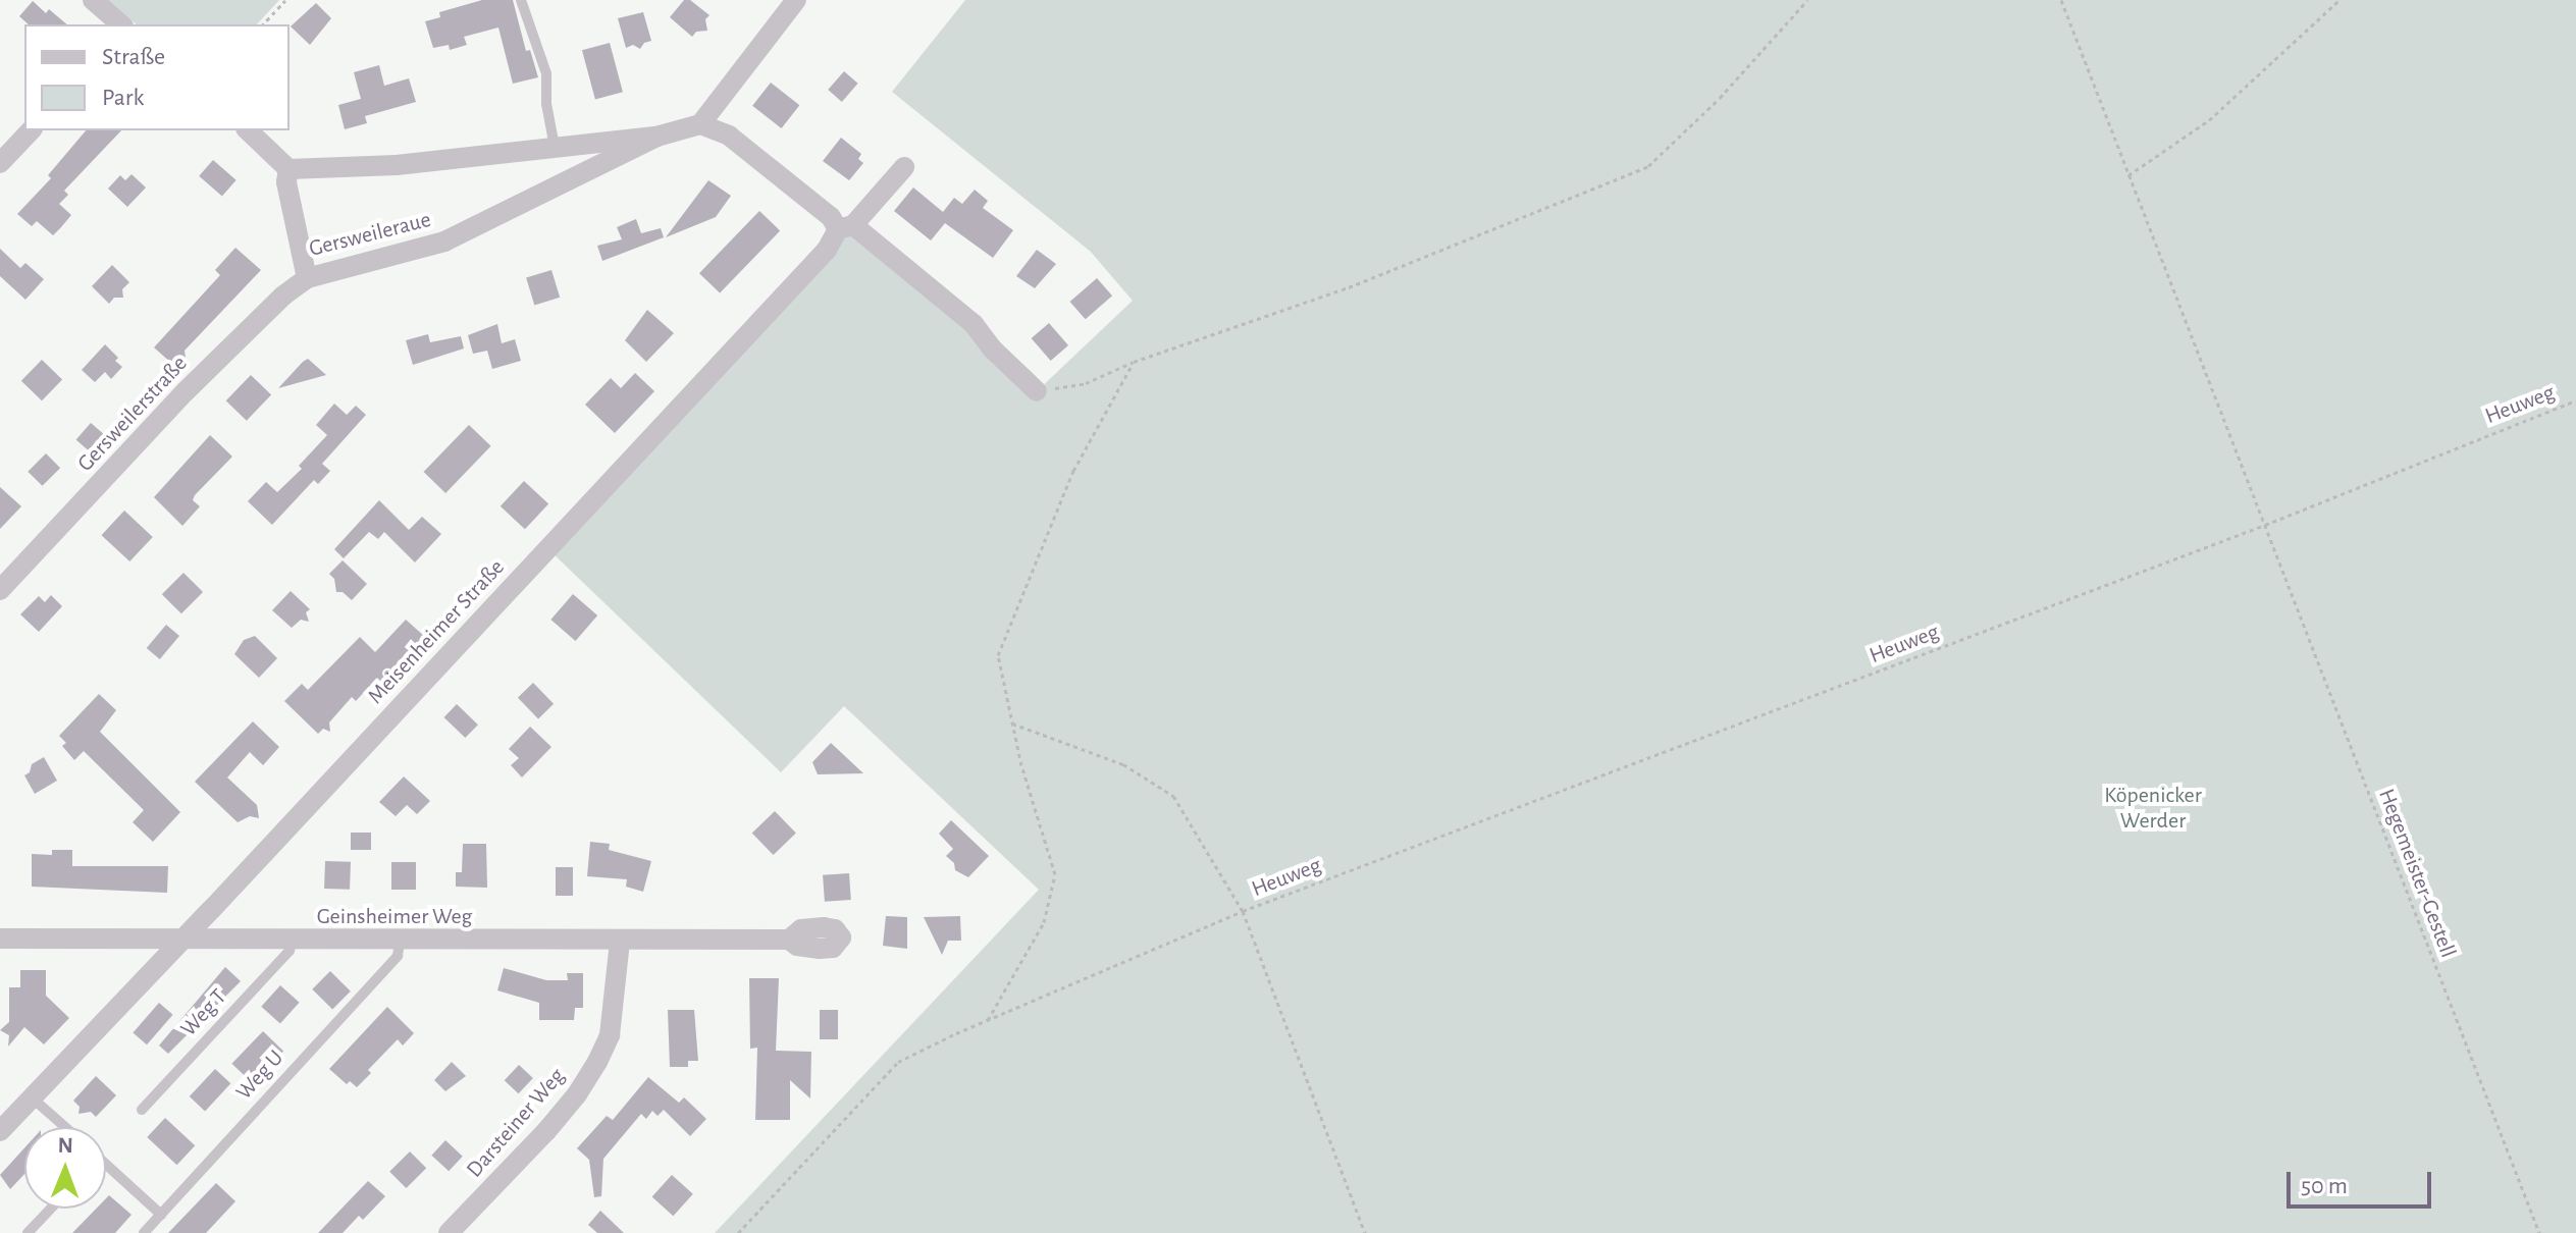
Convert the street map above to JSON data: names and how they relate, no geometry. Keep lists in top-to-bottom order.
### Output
{
  "streets": {
    "street": [
      "Gersweileraue",
      "Gersweilerstraße",
      "Meisenheimer Straße",
      "Geinsheimer Weg",
      "Darsteiner Weg"
    ],
    "lane": ["Weg T", "Weg U"],
    "path": ["Heuweg", "Hegemeister-Gestell"]
  },
  "crossings": [
    ["Gersweileraue", "Gersweilerstraße"],
    ["Heuweg", "Hegemeister-Gestell"],
    ["Meisenheimer Straße", "Geinsheimer Weg"],
    ["Geinsheimer Weg", "Weg T"],
    ["Geinsheimer Weg", "Weg U"],
    ["Geinsheimer Weg", "Darsteiner Weg"]
  ],
  "parks": ["Köpenicker Werder"],
  "legend": ["Straße", "Park"],
  "scale_bar": "50 m",
  "north": "top"
}
